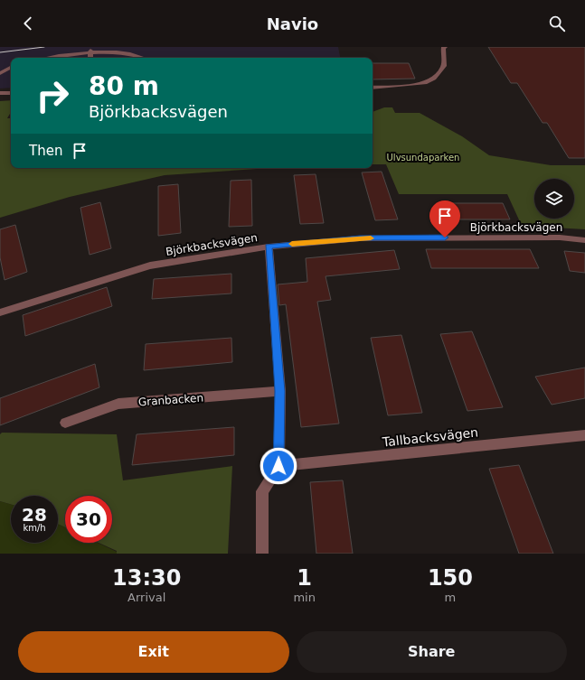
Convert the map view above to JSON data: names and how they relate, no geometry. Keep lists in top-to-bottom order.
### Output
{
  "streets": {
    "street": ["Björkbacksvägen", "Granbacken", "Tallbacksvägen"]
  },
  "parks": ["Ulvsundaparken"],
  "page": {
    "header": "Navio",
    "turn": ["80 m", "Björkbacksvägen"],
    "then": "Then",
    "speed": "28 km/h",
    "limit": "30",
    "eta": [
      "13:30",
      "Arrival",
      "1",
      "min",
      "150",
      "m"
    ],
    "buttons": ["Exit", "Share"]
  }
}
